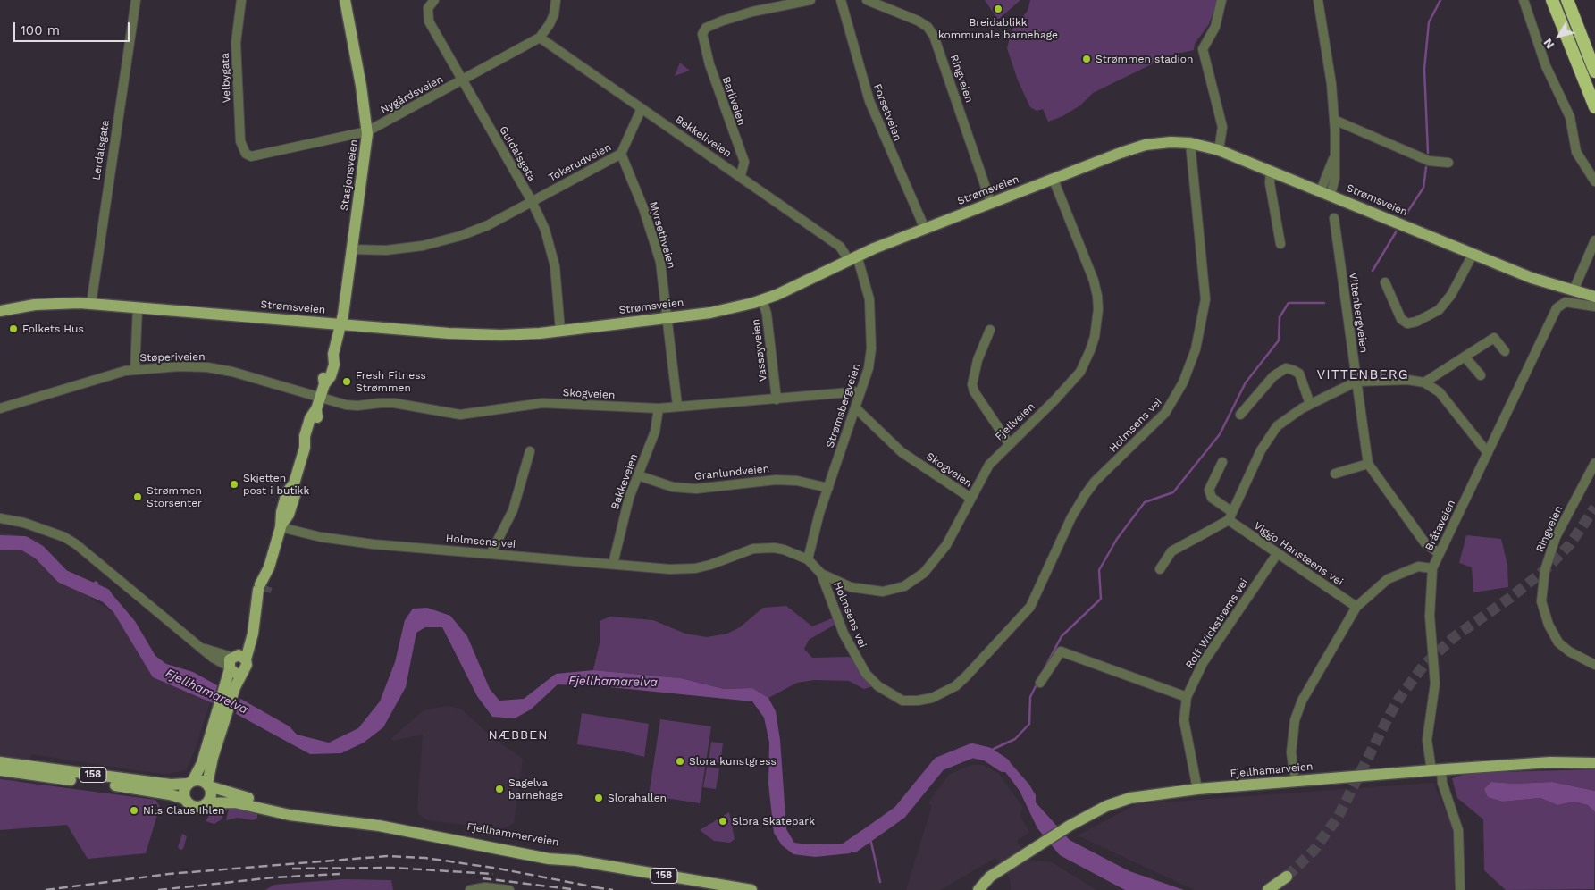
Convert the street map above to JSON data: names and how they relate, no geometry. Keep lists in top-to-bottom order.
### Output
{
  "streets": {
    "main road": [
      "Stasjonsveien",
      "Strømsveien",
      "Fjellhamarveien",
      "158",
      "Fjellhammerveien"
    ],
    "street": [
      "Velbygata",
      "Ringveien",
      "Nygårdsveien",
      "Barliveien",
      "Forsetveien",
      "Bekkeliveien",
      "Lerdalsgata",
      "Guldalsgata",
      "Tokerudveien",
      "Myrsethveien",
      "Vittenbergveien",
      "Vassøyveien",
      "Støperiveien",
      "Skogveien",
      "Strømsbergveien",
      "Fjellveien",
      "Holmsens vei",
      "Granlundveien",
      "Bakkeveien",
      "Bråtaveien",
      "Viggo Hansteens vei",
      "Rolf Wickstrøms vei"
    ]
  },
  "crossings": [
    ["Velbygata", "Nygårdsveien"],
    ["Ringveien", "Strømsveien"],
    ["Nygårdsveien", "Bekkeliveien"],
    ["Nygårdsveien", "Guldalsgata"],
    ["Nygårdsveien", "Stasjonsveien"],
    ["Barliveien", "Bekkeliveien"],
    ["Forsetveien", "Strømsveien"],
    ["Bekkeliveien", "Tokerudveien"],
    ["Bekkeliveien", "Strømsveien"],
    ["Bekkeliveien", "Strømsbergveien"],
    ["Lerdalsgata", "Strømsveien"],
    ["Guldalsgata", "Tokerudveien"],
    ["Guldalsgata", "Strømsveien"],
    ["Tokerudveien", "Stasjonsveien"],
    ["Tokerudveien", "Myrsethveien"],
    ["Stasjonsveien", "Strømsveien"],
    ["Stasjonsveien", "Støperiveien"],
    ["Stasjonsveien", "Skogveien"],
    ["Stasjonsveien", "Holmsens vei"],
    ["Stasjonsveien", "158"],
    ["Stasjonsveien", "Fjellhammerveien"],
    ["Strømsveien", "Myrsethveien"],
    ["Strømsveien", "Vassøyveien"],
    ["Strømsveien", "Strømsbergveien"],
    ["Strømsveien", "Fjellveien"],
    ["Strømsveien", "Holmsens vei"],
    ["Myrsethveien", "Skogveien"],
    ["Vittenbergveien", "Bråtaveien"],
    ["Vassøyveien", "Skogveien"],
    ["Støperiveien", "Skogveien"],
    ["Skogveien", "Strømsbergveien"],
    ["Skogveien", "Fjellveien"],
    ["Skogveien", "Bakkeveien"],
    ["Strømsbergveien", "Holmsens vei"],
    ["Strømsbergveien", "Granlundveien"],
    ["Fjellveien", "Holmsens vei"],
    ["Holmsens vei", "Bakkeveien"],
    ["Granlundveien", "Bakkeveien"],
    ["Bråtaveien", "Viggo Hansteens vei"],
    ["Viggo Hansteens vei", "Rolf Wickstrøms vei"],
    ["Rolf Wickstrøms vei", "Fjellhamarveien"],
    ["158", "Fjellhammerveien"]
  ],
  "districts": ["VITTENBERG", "NÆBBEN"],
  "water": ["Fjellhamarelva"],
  "places": [
    "Breidablikk kommunale barnehage",
    "Strømmen stadion",
    "Folkets Hus",
    "Fresh Fitness Strømmen",
    "Skjetten post i butikk",
    "Strømmen Storsenter",
    "Slora kunstgress",
    "Sagelva barnehage",
    "Slorahallen",
    "Nils Claus Ihlen",
    "Slora Skatepark"
  ],
  "scale_bar": "100 m",
  "north": "bottom left"
}
